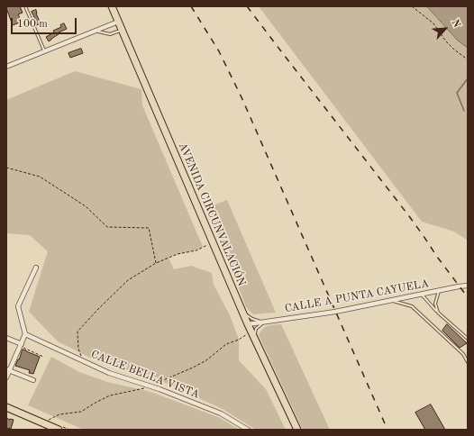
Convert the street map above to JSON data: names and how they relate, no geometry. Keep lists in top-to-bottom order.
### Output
{
  "streets": {
    "main road": ["AVENIDA CIRCUNVALACIÓN"],
    "street": ["CALLE A PUNTA CAYUELA", "CALLE BELLA VISTA"]
  },
  "crossings": [
    ["AVENIDA CIRCUNVALACIÓN", "CALLE A PUNTA CAYUELA"]
  ],
  "scale_bar": "100 m",
  "north": "top right"
}
